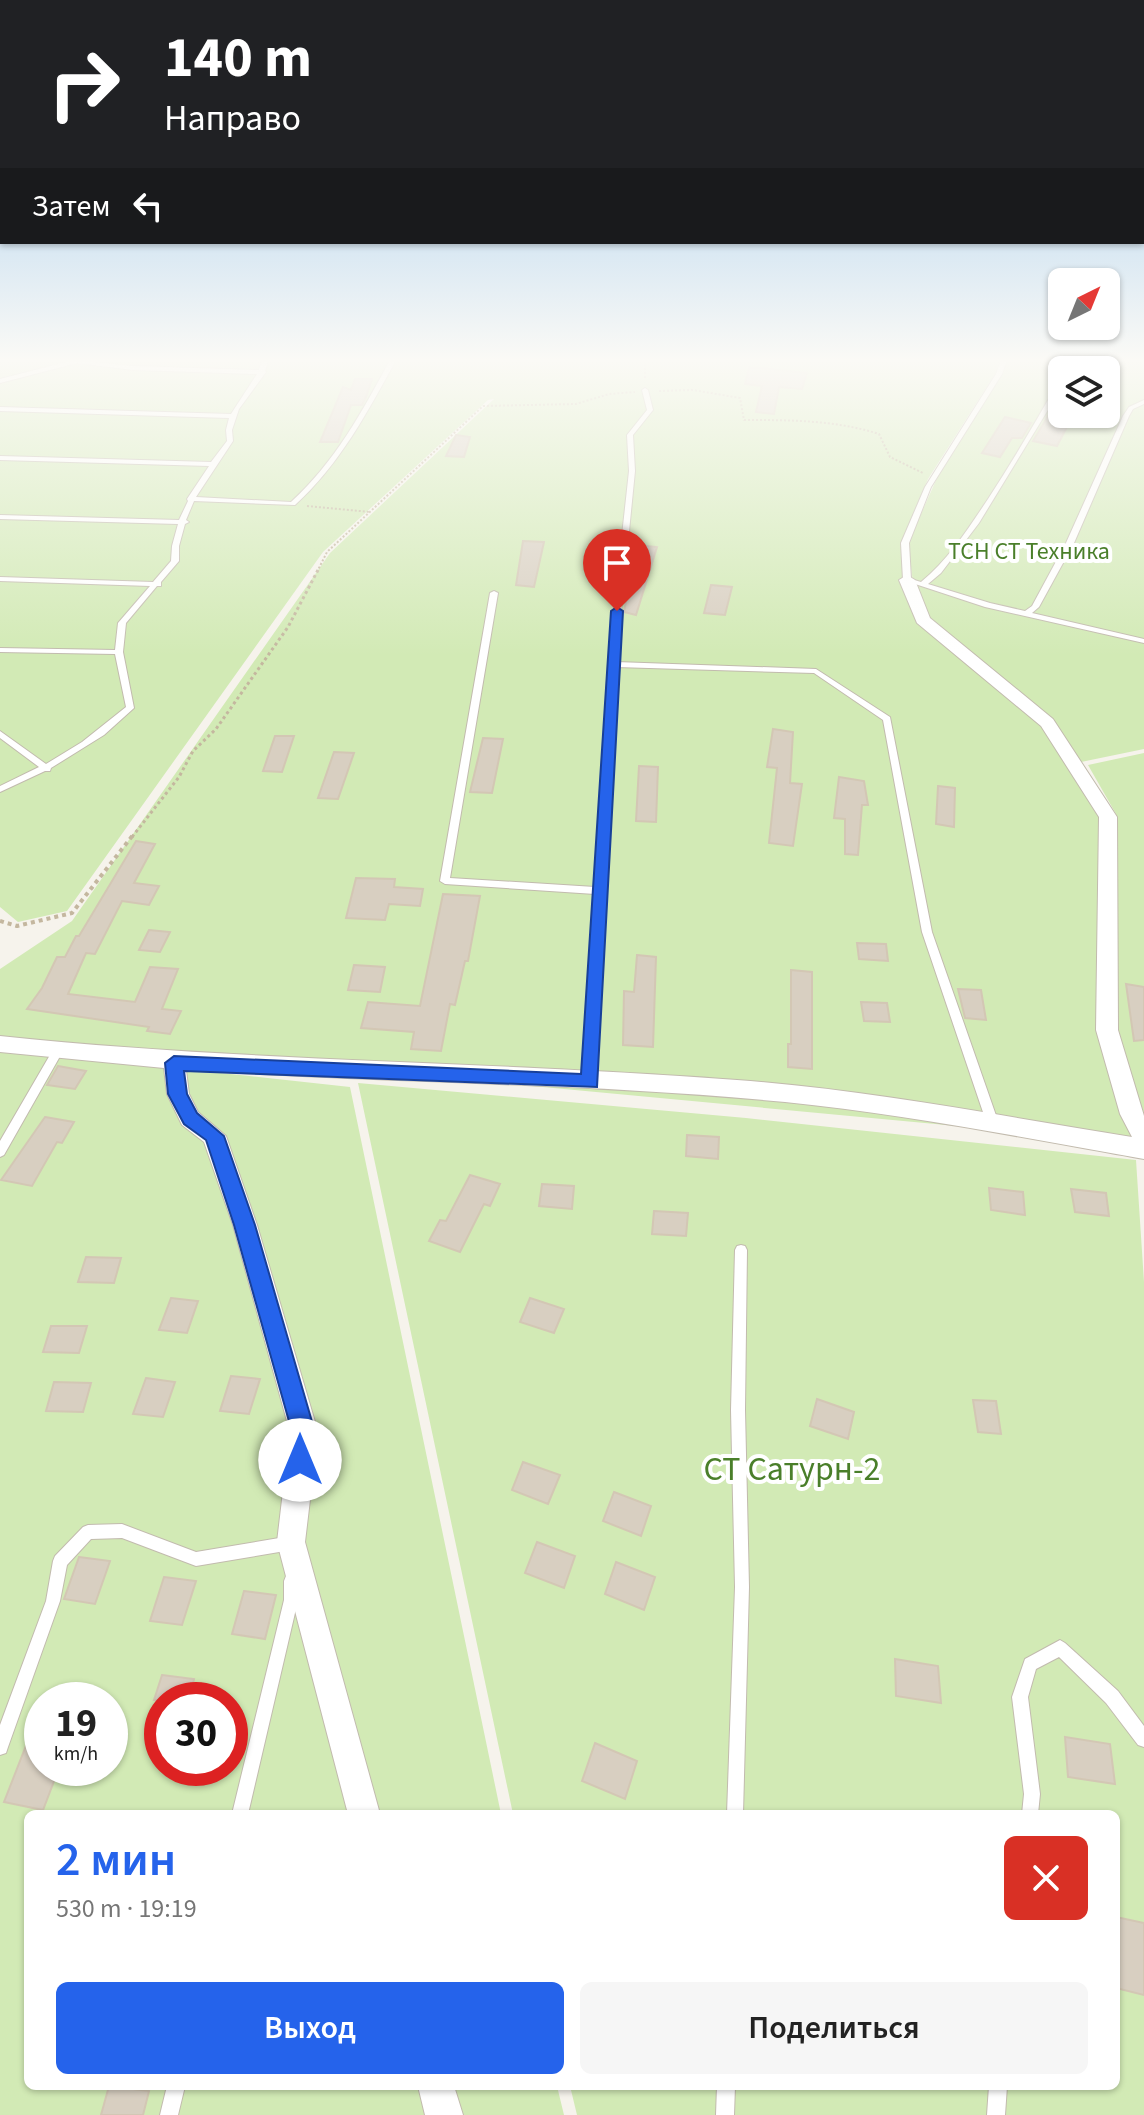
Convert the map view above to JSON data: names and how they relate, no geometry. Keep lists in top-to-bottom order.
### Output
{
  "parks": ["ТСН СТ Техника", "СТ Сатурн-2"],
  "north": "top right",
  "page": {
    "turn": ["140 m", "Направо"],
    "then": "Затем",
    "speed": "19 km/h",
    "limit": "30",
    "heading": ["2 мин", "530 m · 19:19"],
    "buttons": ["Выход", "Поделиться"]
  }
}
